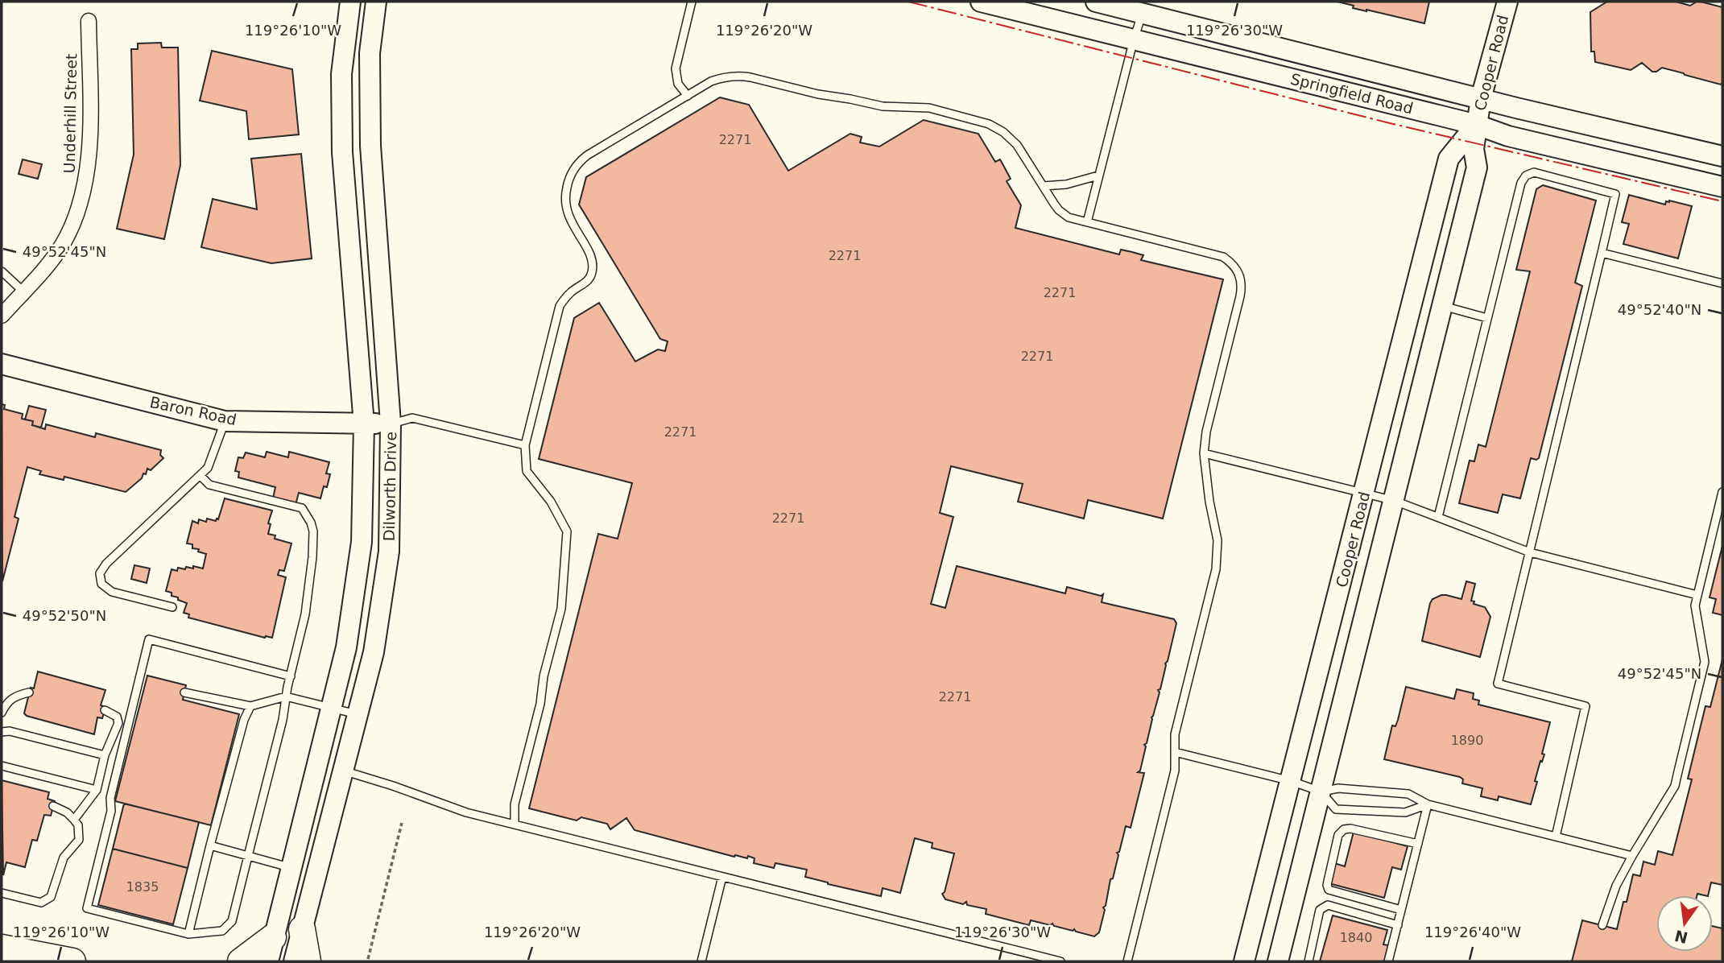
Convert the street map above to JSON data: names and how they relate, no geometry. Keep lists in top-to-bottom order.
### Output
{
  "streets": {
    "main road": [
      "Cooper Road",
      "Springfield Road",
      "Baron Road",
      "Dilworth Drive"
    ],
    "street": ["Underhill Street"]
  },
  "crossings": [
    ["Cooper Road", "Springfield Road"],
    ["Baron Road", "Dilworth Drive"]
  ],
  "house_numbers": [
    "2271",
    "2271",
    "2271",
    "2271",
    "2271",
    "2271",
    "2271",
    "1890",
    "1835",
    "1840"
  ],
  "north": "bottom",
  "coordinates": [
    "119°26'10\"W",
    "119°26'20\"W",
    "119°26'30\"W",
    "49°52'45\"N",
    "49°52'40\"N",
    "49°52'50\"N",
    "119°26'40\"W"
  ]
}
